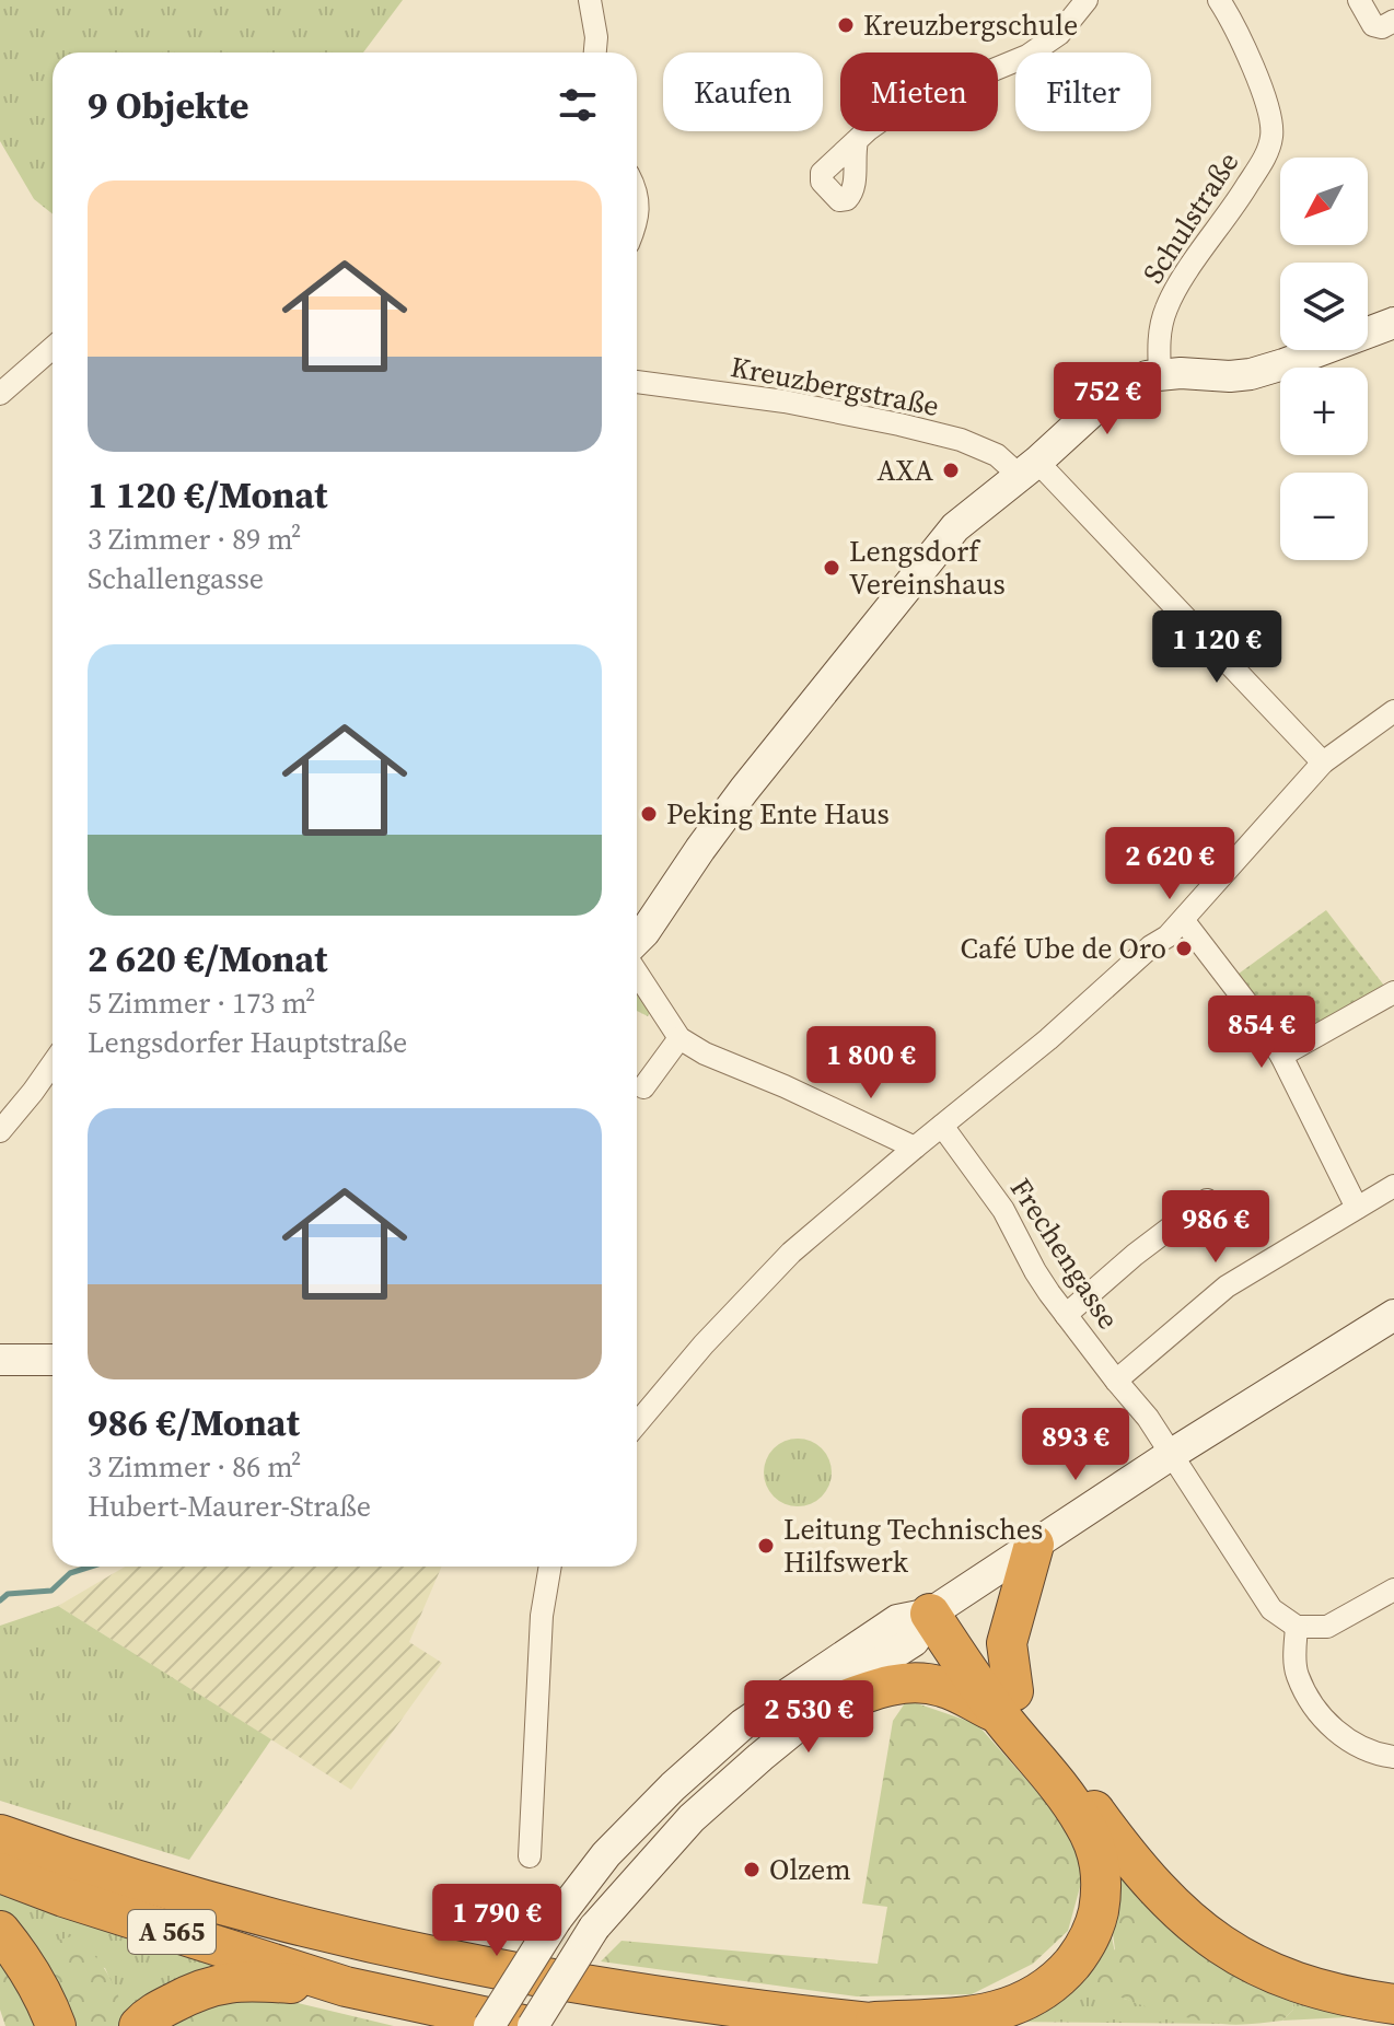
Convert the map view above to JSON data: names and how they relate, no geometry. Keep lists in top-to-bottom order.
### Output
{
  "streets": {
    "highway": ["A 565"],
    "street": ["Schulstraße", "Kreuzbergstraße", "Frechengasse"]
  },
  "places": [
    "Kreuzbergschule",
    "AXA",
    "Lengsdorf Vereinshaus",
    "Peking Ente Haus",
    "Café Ube de Oro",
    "Leitung Technisches Hilfswerk",
    "Olzem"
  ],
  "north": "bottom left",
  "page": {
    "chip": ["Kaufen", "Mieten", "Filter"],
    "heading": "9 Objekte",
    "map_buttons": ["+", "−"],
    "list": [
      {
        "name": "1 120 €/Monat",
        "note": "3 Zimmer · 89 m² · Schallengasse"
      },
      {
        "name": "2 620 €/Monat",
        "note": "5 Zimmer · 173 m² · Lengsdorfer Hauptstraße"
      },
      {
        "name": "986 €/Monat",
        "note": "3 Zimmer · 86 m² · Hubert-Maurer-Straße"
      }
    ],
    "price": [
      "752 €",
      "1 120 €",
      "2 620 €",
      "854 €",
      "1 800 €",
      "986 €",
      "893 €",
      "2 530 €",
      "1 790 €"
    ]
  }
}
